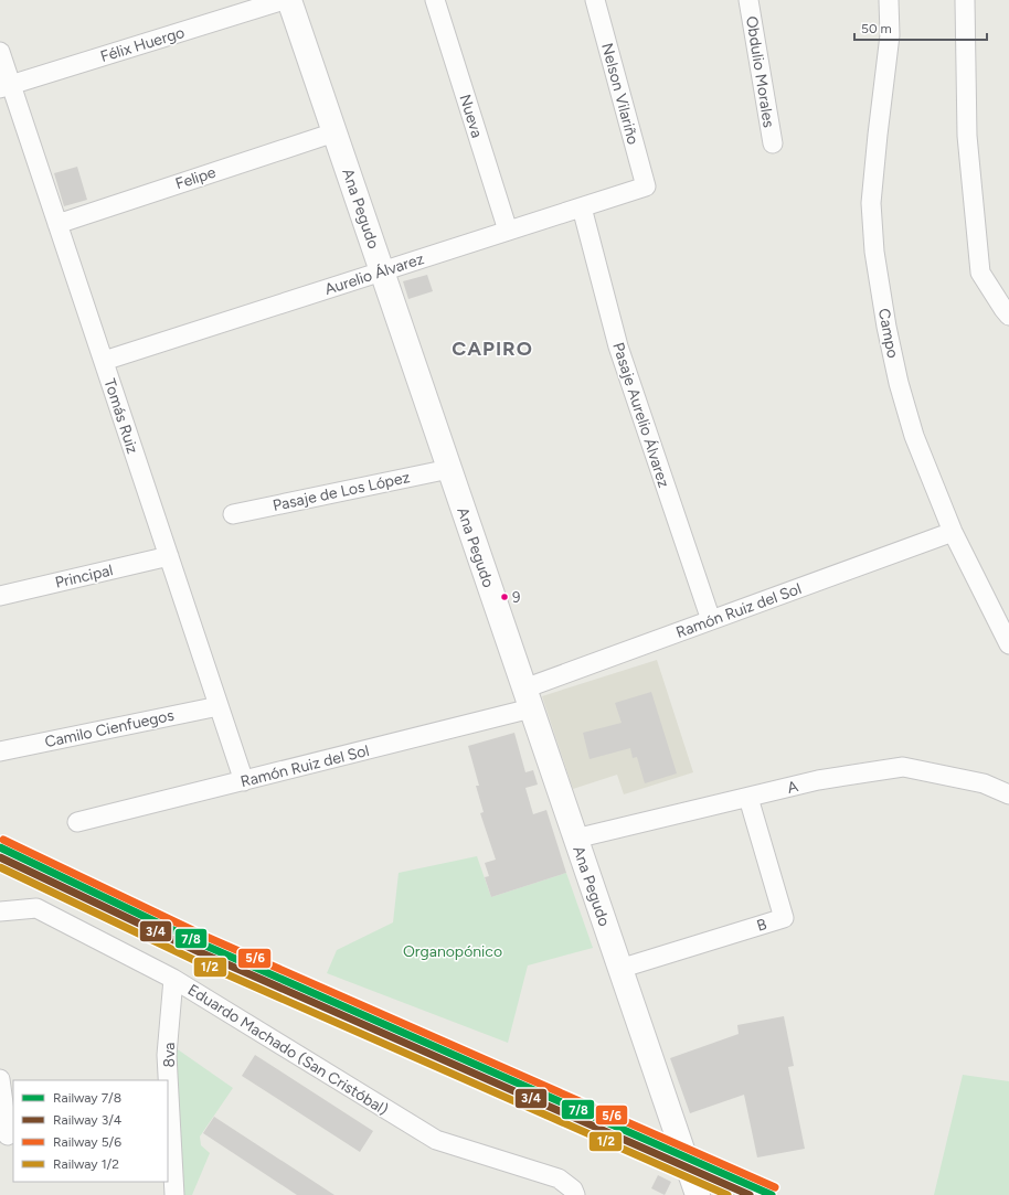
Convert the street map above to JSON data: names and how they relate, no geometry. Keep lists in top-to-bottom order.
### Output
{
  "streets": {
    "street": [
      "Félix Huergo",
      "Obdulio Morales",
      "Nelson Vilariño",
      "Nueva",
      "Felipe",
      "Ana Pegudo",
      "Aurelio Álvarez",
      "Campo",
      "Pasaje Aurelio Álvarez",
      "Tomás Ruiz",
      "Pasaje de Los López",
      "Principal",
      "Ramón Ruiz del Sol",
      "Camilo Cienfuegos",
      "A",
      "B",
      "Eduardo Machado (San Cristóbal)",
      "8va"
    ]
  },
  "crossings": [
    ["Félix Huergo", "Tomás Ruiz"],
    ["Nelson Vilariño", "Aurelio Álvarez"],
    ["Nueva", "Aurelio Álvarez"],
    ["Felipe", "Ana Pegudo"],
    ["Felipe", "Tomás Ruiz"],
    ["Ana Pegudo", "Aurelio Álvarez"],
    ["Ana Pegudo", "Pasaje de Los López"],
    ["Ana Pegudo", "Ramón Ruiz del Sol"],
    ["Ana Pegudo", "A"],
    ["Ana Pegudo", "B"],
    ["Aurelio Álvarez", "Pasaje Aurelio Álvarez"],
    ["Aurelio Álvarez", "Tomás Ruiz"],
    ["Campo", "Ramón Ruiz del Sol"],
    ["Pasaje Aurelio Álvarez", "Ramón Ruiz del Sol"],
    ["Tomás Ruiz", "Principal"],
    ["Tomás Ruiz", "Ramón Ruiz del Sol"],
    ["Tomás Ruiz", "Camilo Cienfuegos"],
    ["A", "B"],
    ["Eduardo Machado (San Cristóbal)", "8va"]
  ],
  "districts": ["CAPIRO"],
  "parks": ["Organopónico"],
  "places": ["9"],
  "lines": [
    "rail line 5/6",
    "rail line 7/8",
    "rail line 3/4",
    "rail line 1/2"
  ],
  "legend": [
    "Railway 7/8",
    "Railway 3/4",
    "Railway 5/6",
    "Railway 1/2"
  ],
  "scale_bar": "50 m"
}
